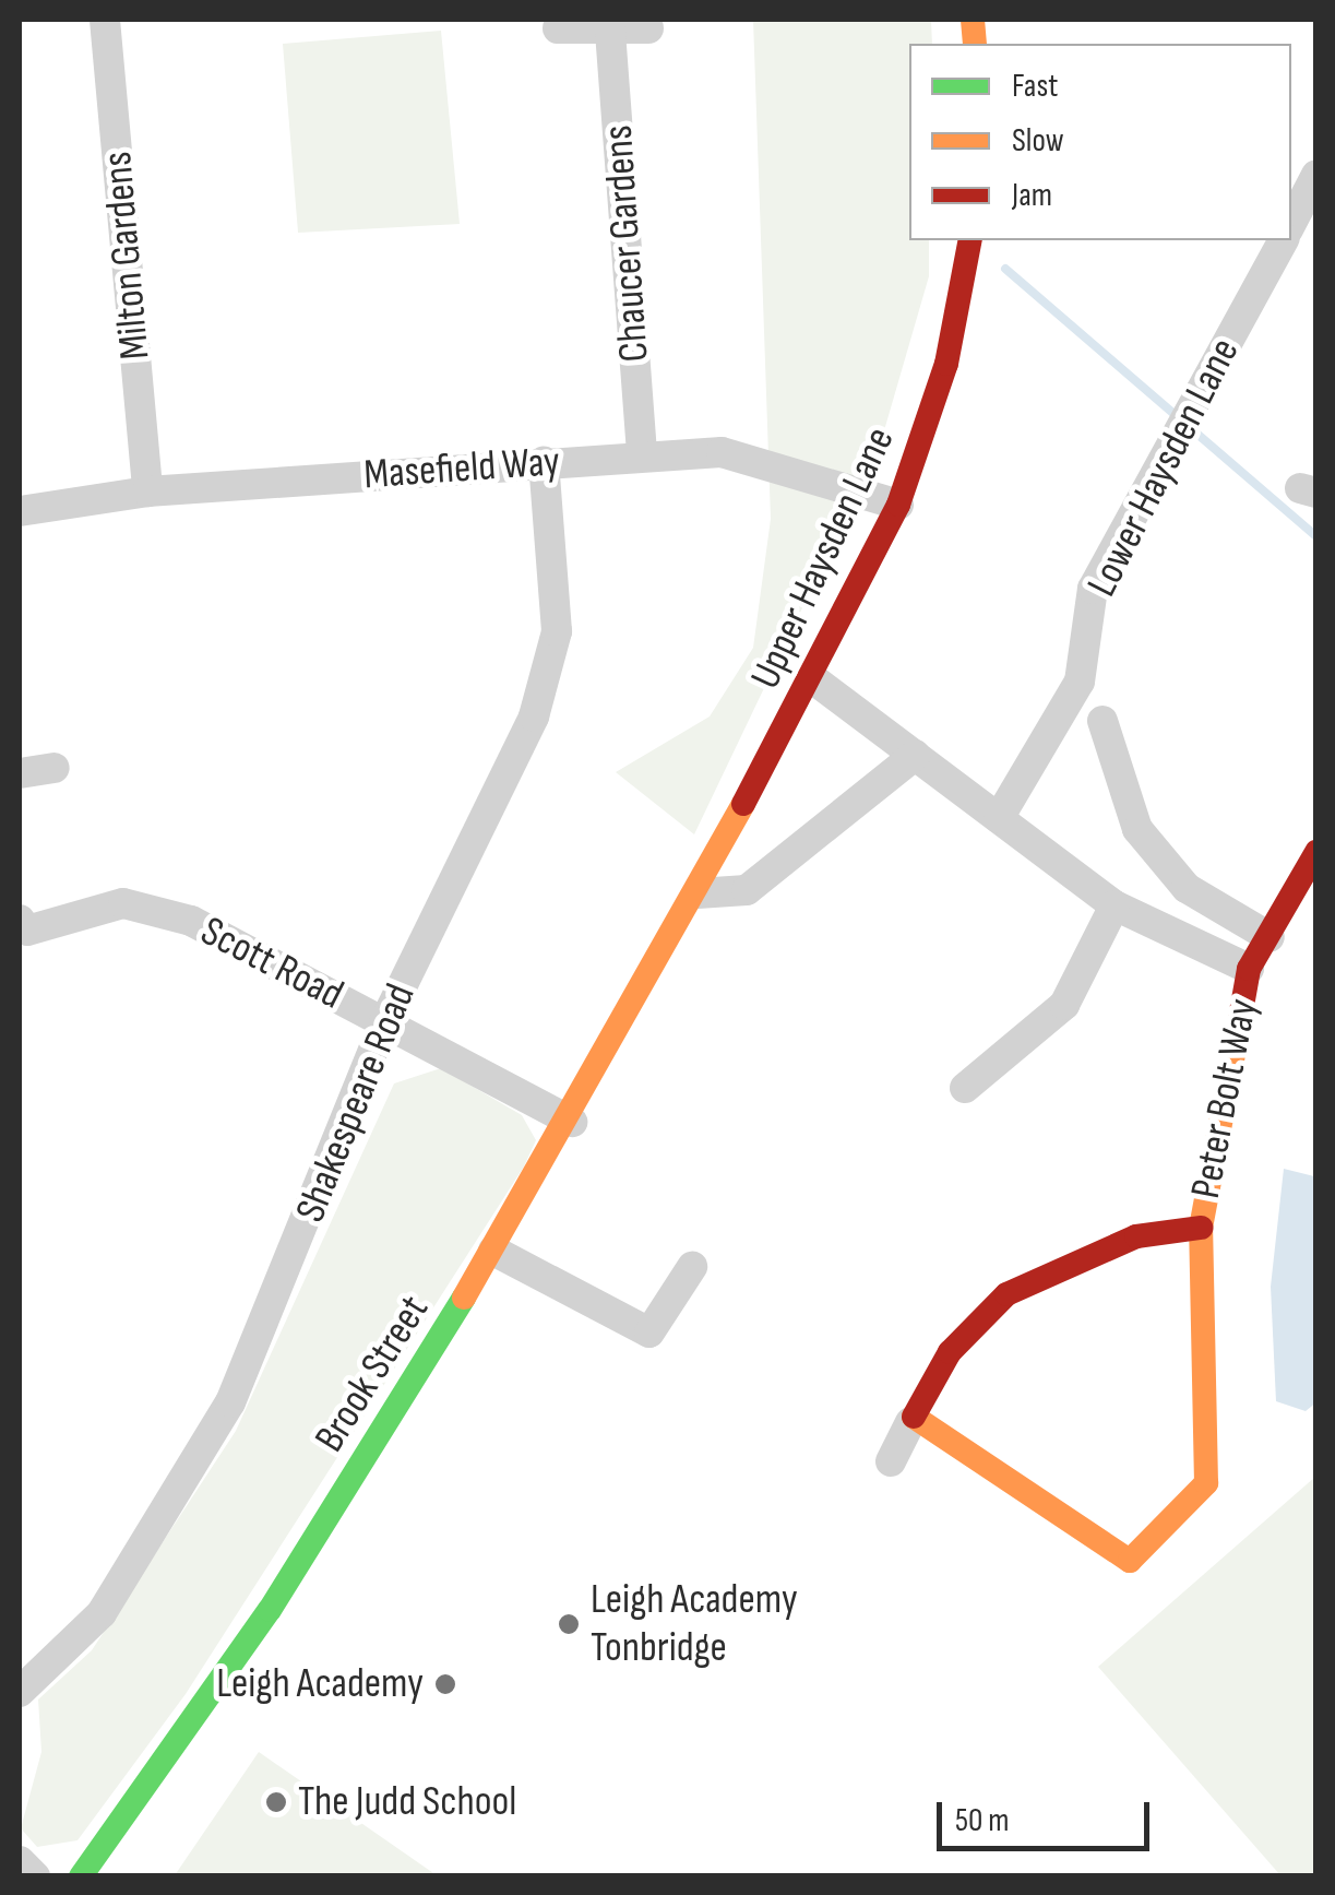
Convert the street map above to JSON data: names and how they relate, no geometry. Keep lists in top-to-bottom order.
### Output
{
  "streets": {
    "street": [
      "Chaucer Gardens",
      "Milton Gardens",
      "Lower Haysden Lane",
      "Masefield Way",
      "Upper Haysden Lane",
      "Scott Road",
      "Peter Bolt Way",
      "Shakespeare Road",
      "Brook Street"
    ]
  },
  "crossings": [
    ["Chaucer Gardens", "Masefield Way"],
    ["Milton Gardens", "Masefield Way"],
    ["Masefield Way", "Upper Haysden Lane"],
    ["Masefield Way", "Shakespeare Road"],
    ["Upper Haysden Lane", "Brook Street"],
    ["Scott Road", "Shakespeare Road"],
    ["Scott Road", "Brook Street"]
  ],
  "places": ["Leigh Academy Tonbridge", "Leigh Academy", "The Judd School"],
  "legend": ["Fast", "Slow", "Jam"],
  "scale_bar": "50 m"
}
